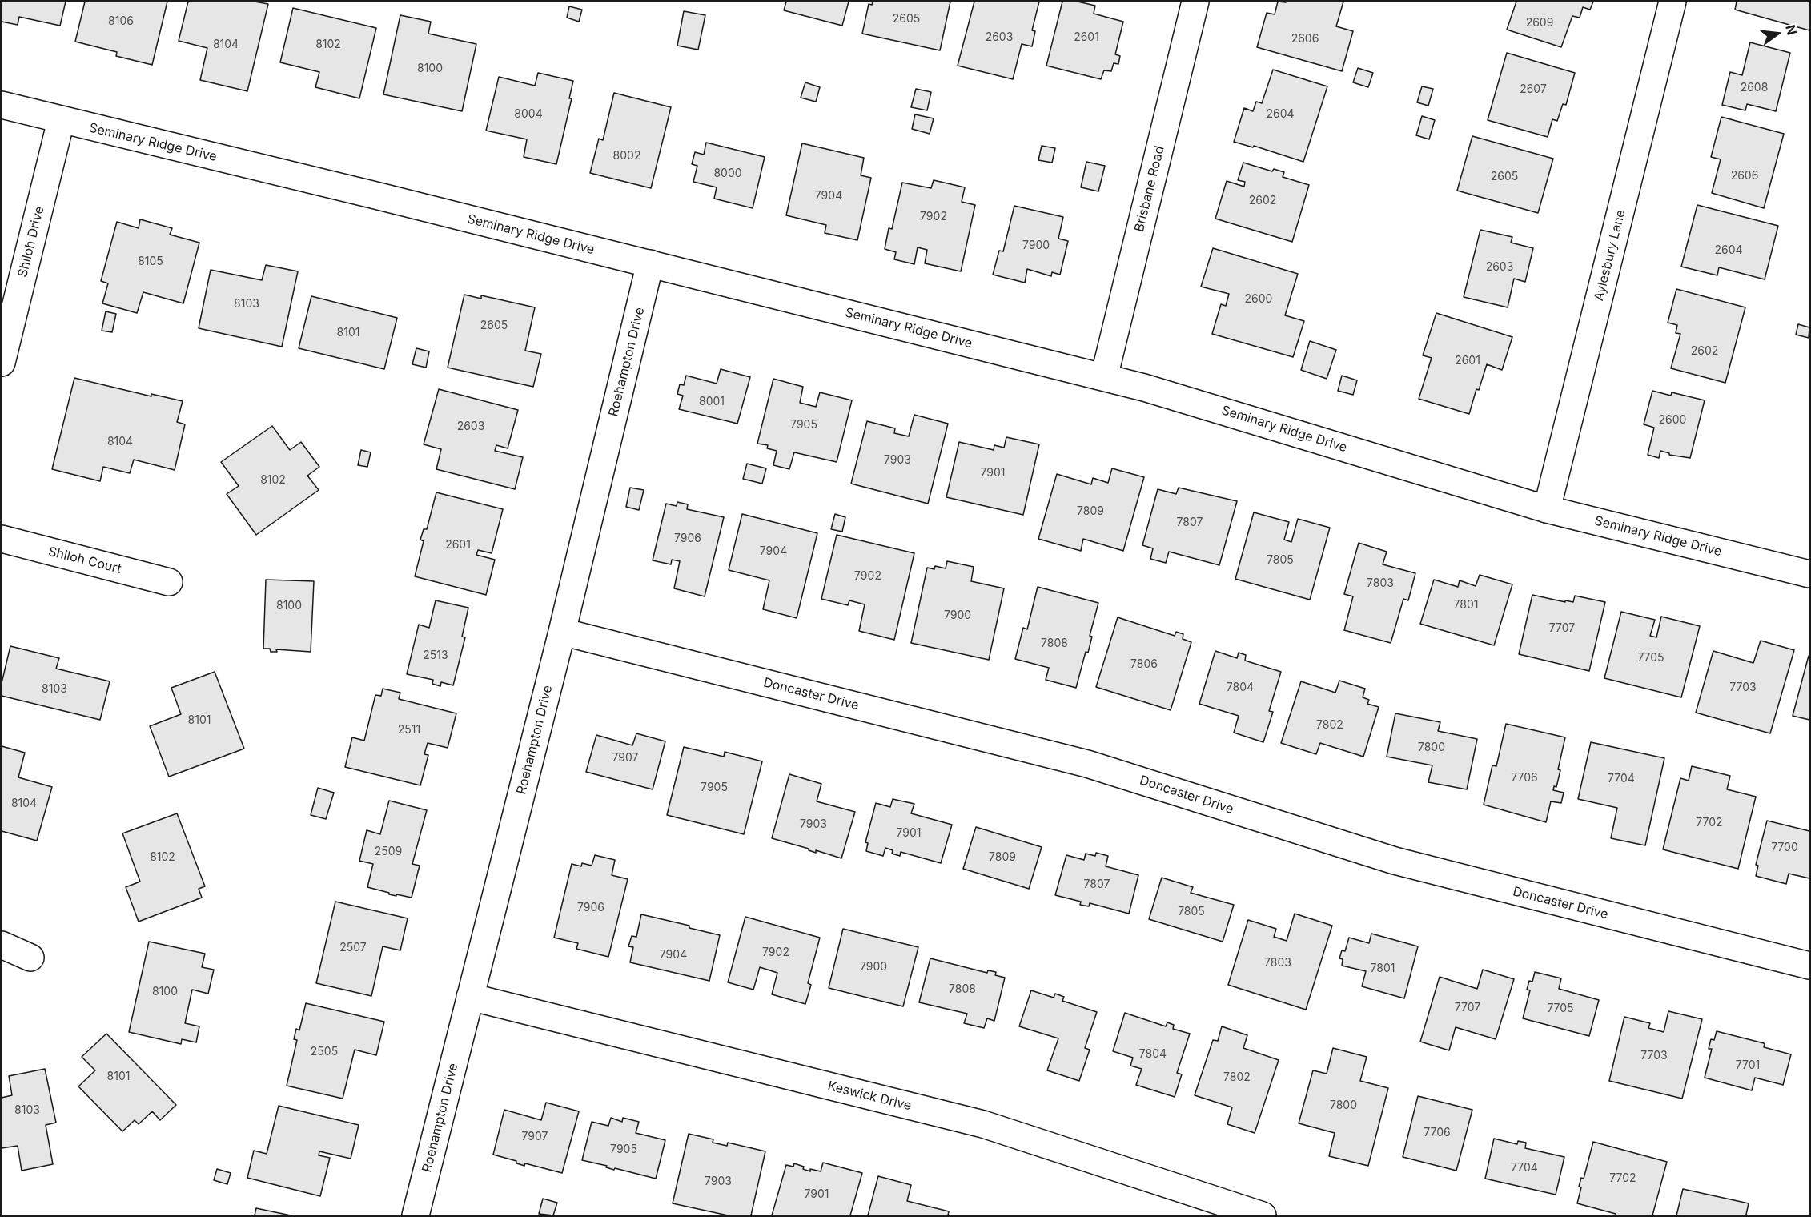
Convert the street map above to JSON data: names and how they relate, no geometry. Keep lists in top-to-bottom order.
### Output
{
  "streets": {
    "street": [
      "Seminary Ridge Drive",
      "Brisbane Road",
      "Shiloh Drive",
      "Aylesbury Lane",
      "Roehampton Drive",
      "Shiloh Court",
      "Doncaster Drive",
      "Keswick Drive"
    ]
  },
  "crossings": [
    ["Seminary Ridge Drive", "Brisbane Road"],
    ["Seminary Ridge Drive", "Shiloh Drive"],
    ["Seminary Ridge Drive", "Aylesbury Lane"],
    ["Seminary Ridge Drive", "Roehampton Drive"],
    ["Roehampton Drive", "Doncaster Drive"],
    ["Roehampton Drive", "Keswick Drive"]
  ],
  "house_numbers": [
    "2605",
    "8106",
    "2609",
    "2603",
    "2601",
    "2606",
    "8104",
    "8102",
    "8100",
    "2608",
    "2607",
    "8004",
    "2604",
    "8002",
    "8000",
    "2606",
    "2605",
    "7904",
    "2602",
    "7902",
    "7900",
    "2604",
    "8105",
    "2603",
    "2600",
    "8103",
    "2605",
    "8101",
    "2602",
    "2601",
    "8001",
    "2600",
    "7905",
    "2603",
    "8104",
    "7903",
    "7901",
    "8102",
    "7809",
    "7807",
    "7906",
    "2601",
    "7904",
    "7805",
    "7902",
    "7803",
    "7801",
    "8100",
    "7900",
    "7707",
    "7808",
    "2513",
    "7705",
    "7806",
    "7804",
    "7703",
    "8103",
    "8101",
    "7802",
    "2511",
    "7800",
    "7907",
    "7706",
    "7704",
    "7905",
    "8104",
    "7702",
    "7903",
    "7901",
    "7700",
    "2509",
    "8102",
    "7809",
    "7807",
    "7906",
    "7805",
    "2507",
    "7902",
    "7904",
    "7803",
    "7900",
    "7801",
    "7808",
    "8100",
    "7707",
    "7705",
    "2505",
    "7804",
    "7703",
    "7701",
    "8101",
    "7802",
    "7800",
    "8103",
    "7706",
    "7907",
    "7905",
    "7704",
    "7702",
    "7903",
    "7901"
  ],
  "north": "right"
}
